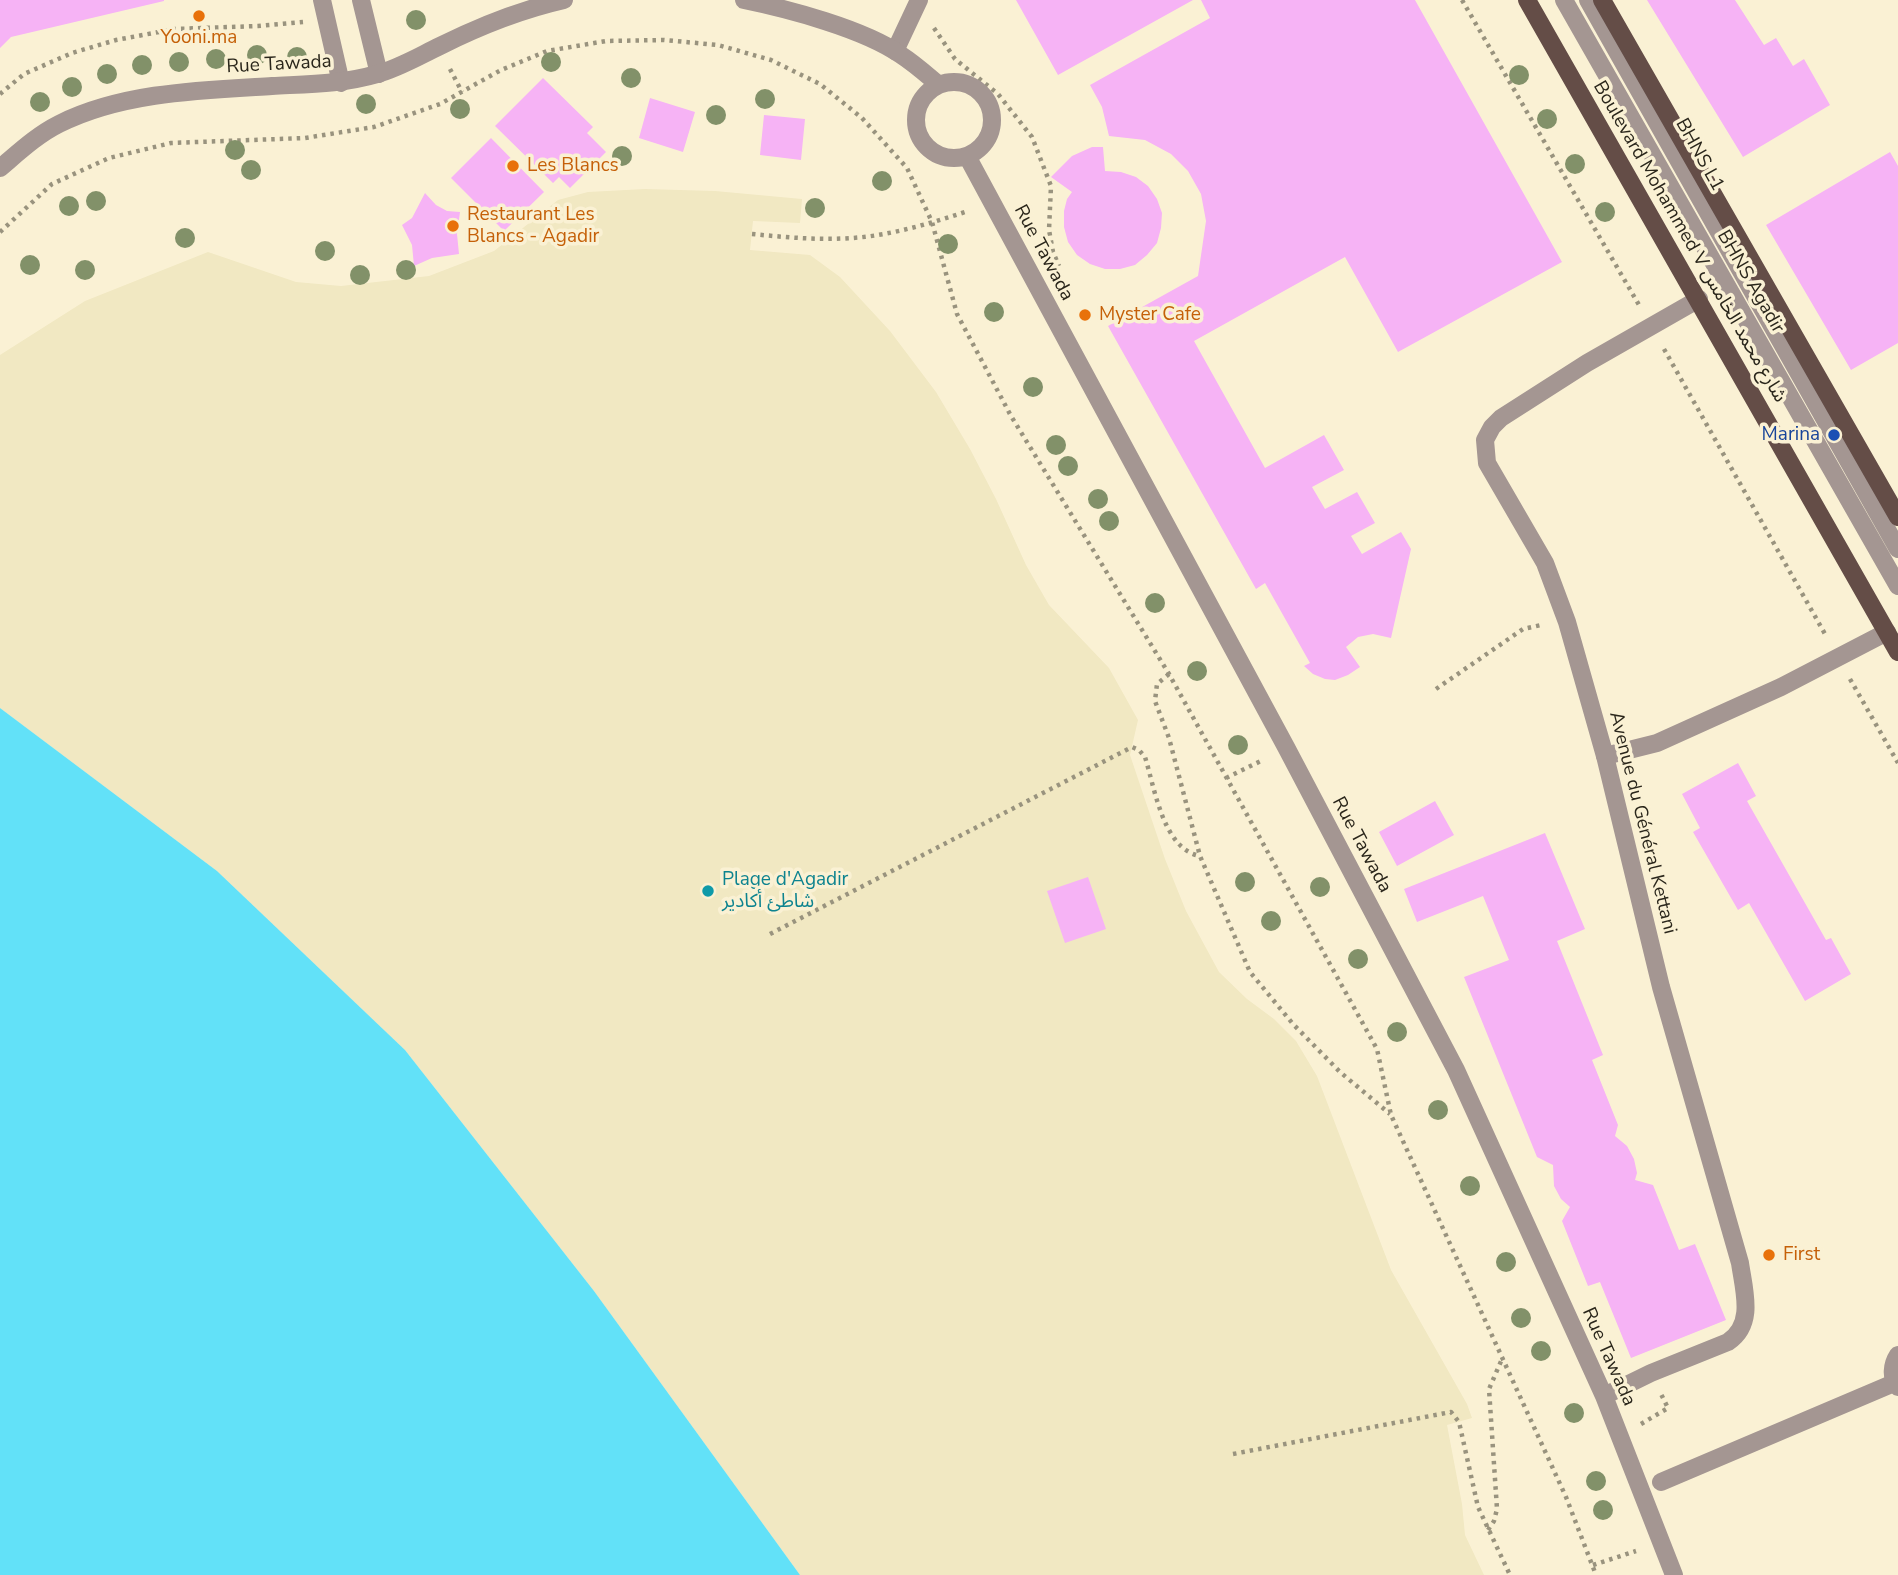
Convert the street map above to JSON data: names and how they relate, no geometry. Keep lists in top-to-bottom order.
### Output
{
  "streets": {
    "main road": ["Boulevard Mohammed V شارع محمد الخامس"],
    "street": [
      "Rue Tawada",
      "BHNS L1",
      "BHNS Agadir",
      "Avenue du Général Kettani"
    ]
  },
  "crossings": [
    ["Rue Tawada", "Avenue du Général Kettani"],
    ["Boulevard Mohammed V شارع محمد الخامس", "Avenue du Général Kettani"]
  ],
  "places": [
    "Yooni.ma",
    "Les Blancs",
    "Restaurant Les Blancs - Agadir",
    "Myster Cafe",
    "Marina",
    "Plage d'Agadir شاطئ أكادير",
    "First"
  ]
}
